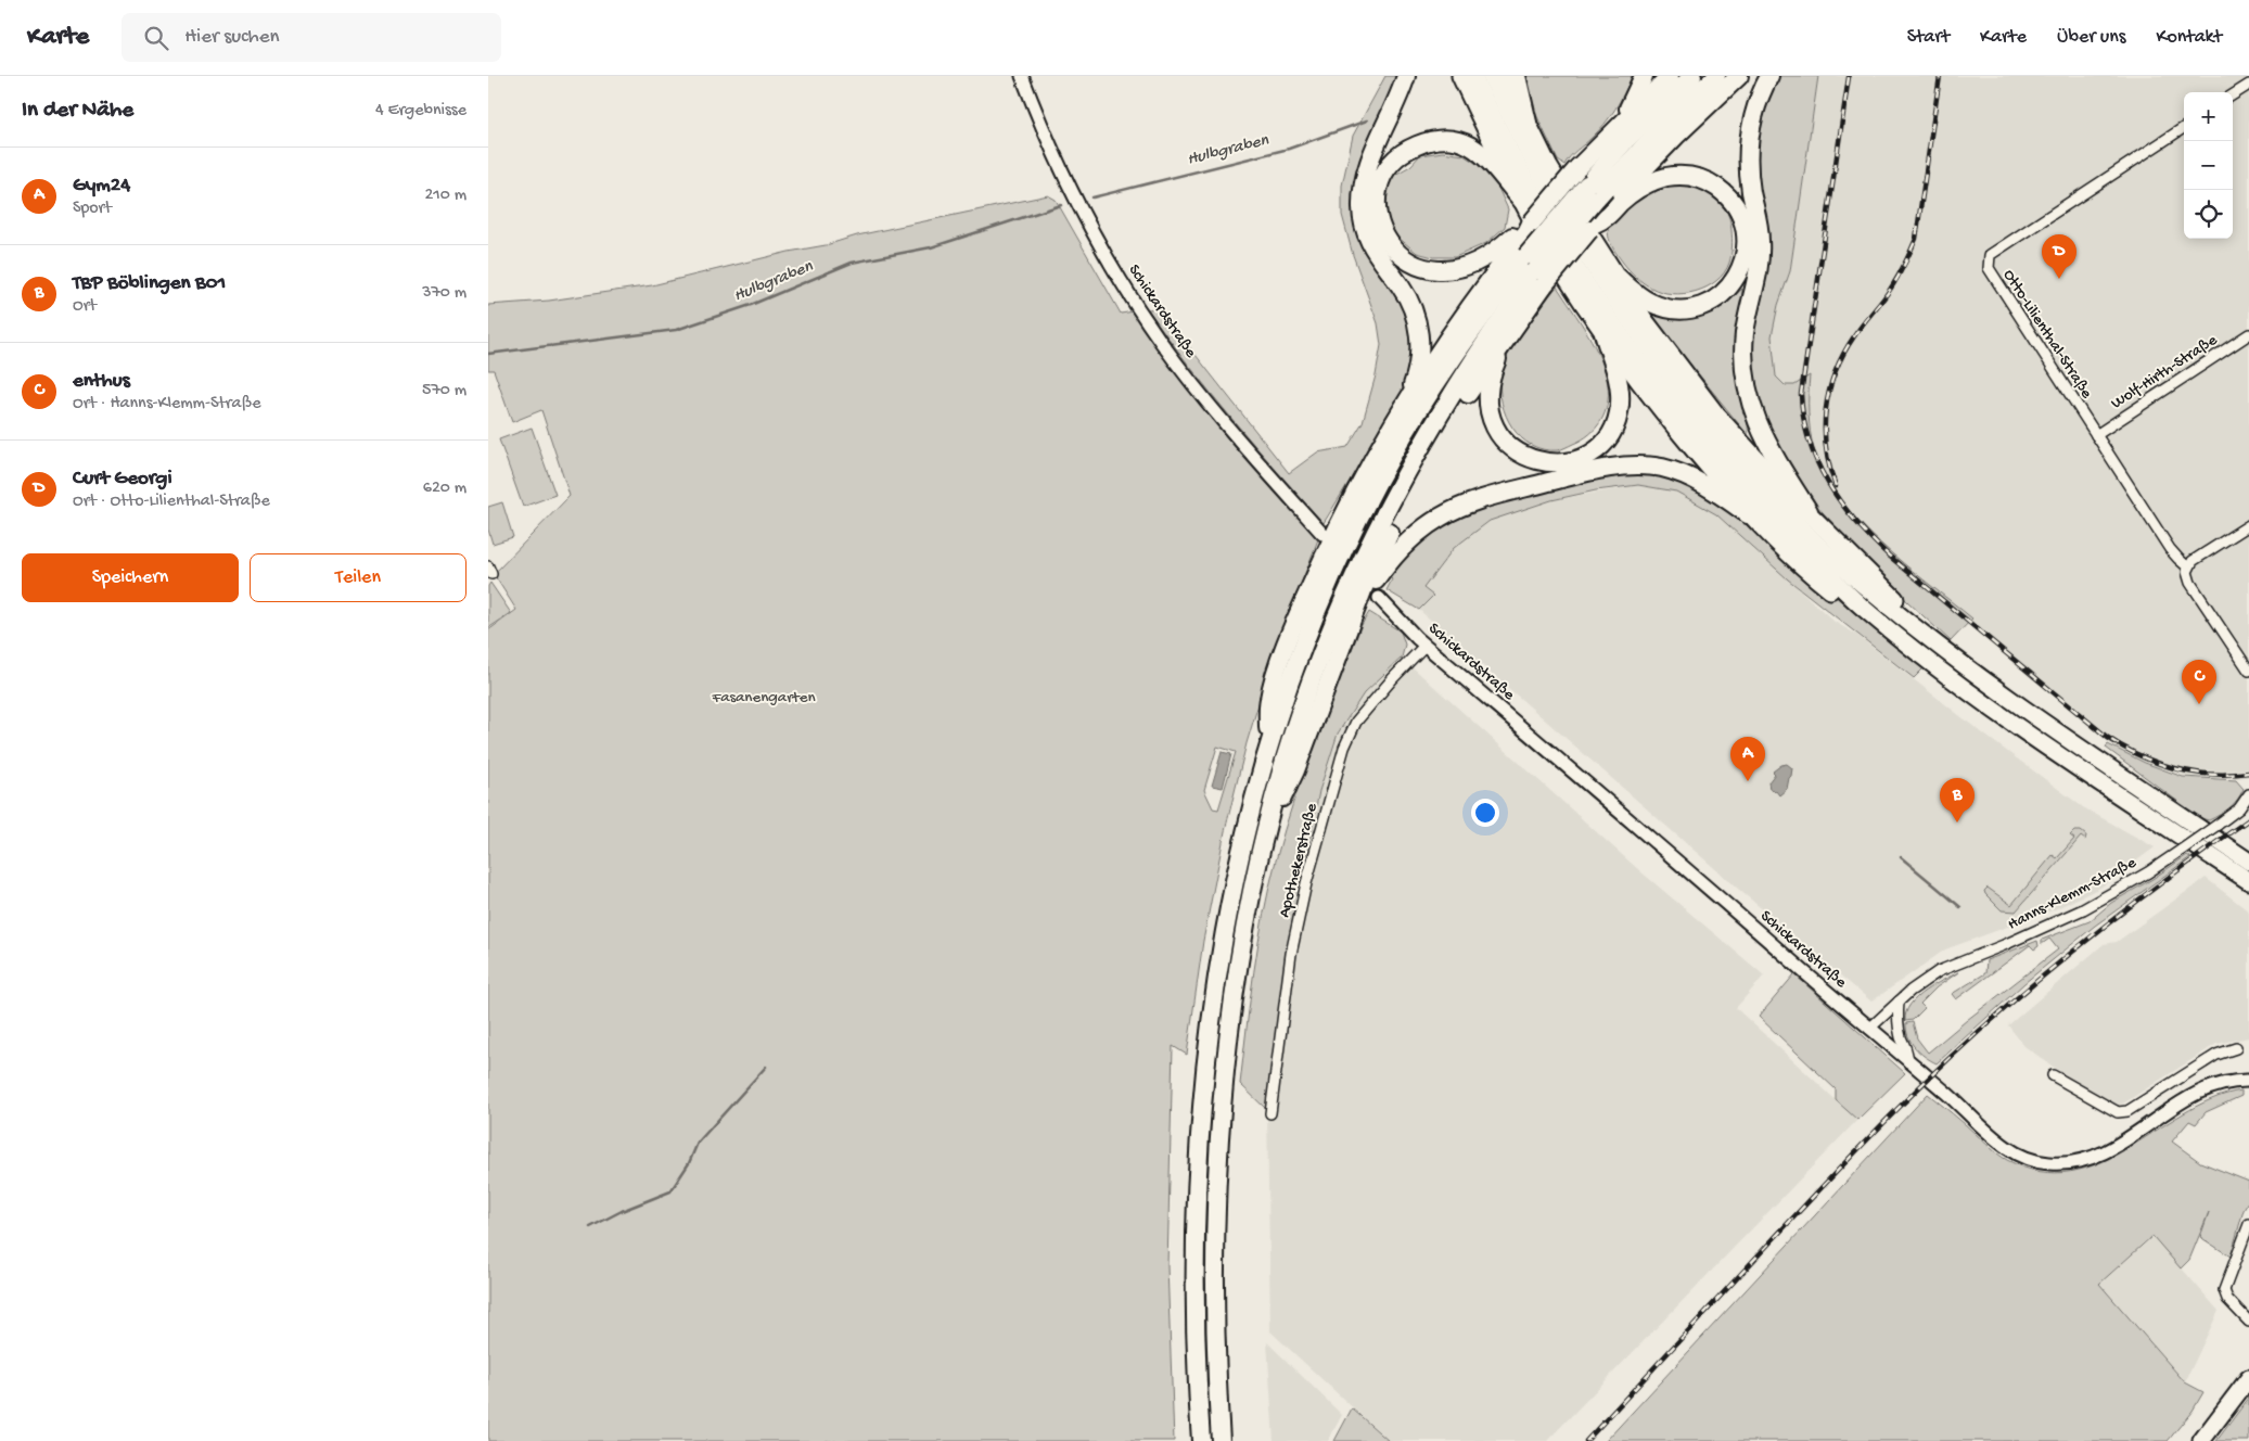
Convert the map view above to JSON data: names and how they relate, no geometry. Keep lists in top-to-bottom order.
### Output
{
  "streets": {
    "street": [
      "Schickardstraße",
      "Otto-Lilienthal-Straße",
      "Wolf-Hirth-Straße",
      "Apothekerstraße",
      "Hanns-Klemm-Straße"
    ]
  },
  "crossings": [
    ["Schickardstraße", "Apothekerstraße"],
    ["Schickardstraße", "Hanns-Klemm-Straße"],
    ["Otto-Lilienthal-Straße", "Wolf-Hirth-Straße"]
  ],
  "water": ["Hulbgraben"],
  "parks": ["Fasanengarten"],
  "page": {
    "header": "Karte",
    "search": "Hier suchen",
    "nav": [
      "Start",
      "Karte",
      "Über uns",
      "Kontakt"
    ],
    "heading": ["In der Nähe", "4 Ergebnisse"],
    "map_buttons": ["+", "−"],
    "list": [
      {
        "mark": "A",
        "name": "Gym24",
        "note": "Sport",
        "value": "210 m"
      },
      {
        "mark": "B",
        "name": "TBP Böblingen B01",
        "note": "Ort",
        "value": "370 m"
      },
      {
        "mark": "C",
        "name": "enthus",
        "note": "Ort · Hanns-Klemm-Straße",
        "value": "570 m"
      },
      {
        "mark": "D",
        "name": "Curt Georgi",
        "note": "Ort · Otto-Lilienthal-Straße",
        "value": "620 m"
      }
    ],
    "pins": [
      "D",
      "C",
      "A",
      "B"
    ],
    "buttons": ["Speichern", "Teilen"]
  }
}
